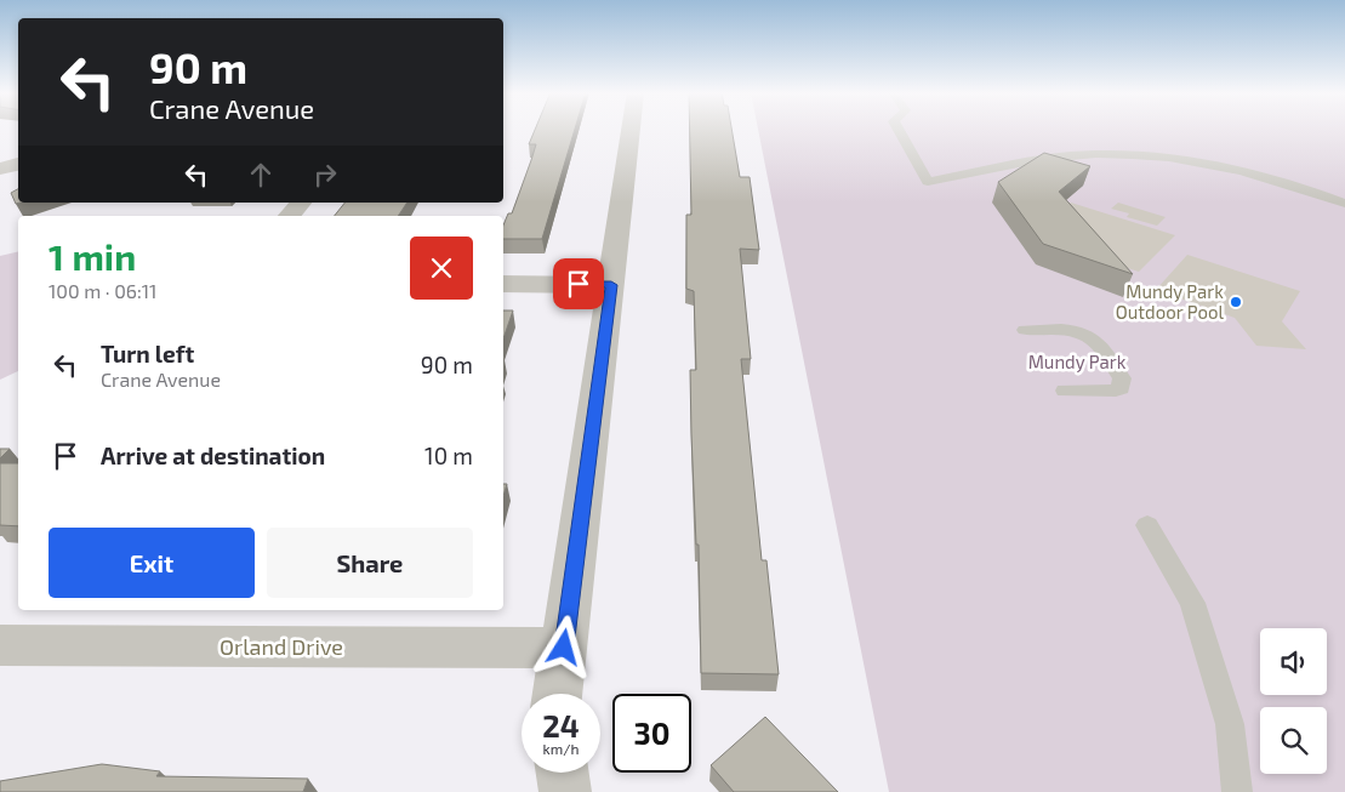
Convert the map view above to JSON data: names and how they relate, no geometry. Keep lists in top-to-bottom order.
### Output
{
  "streets": {
    "street": ["Orland Drive"]
  },
  "parks": ["Mundy Park"],
  "places": ["Mundy Park Outdoor Pool"],
  "page": {
    "turn": ["90 m", "Crane Avenue"],
    "heading": ["1 min", "100 m · 06:11"],
    "list": [
      {
        "name": "Turn left",
        "note": "Crane Avenue",
        "value": "90 m"
      },
      {
        "name": "Arrive at destination",
        "value": "10 m"
      }
    ],
    "buttons": ["Exit", "Share"],
    "speed": "24 km/h",
    "limit": "30"
  }
}
